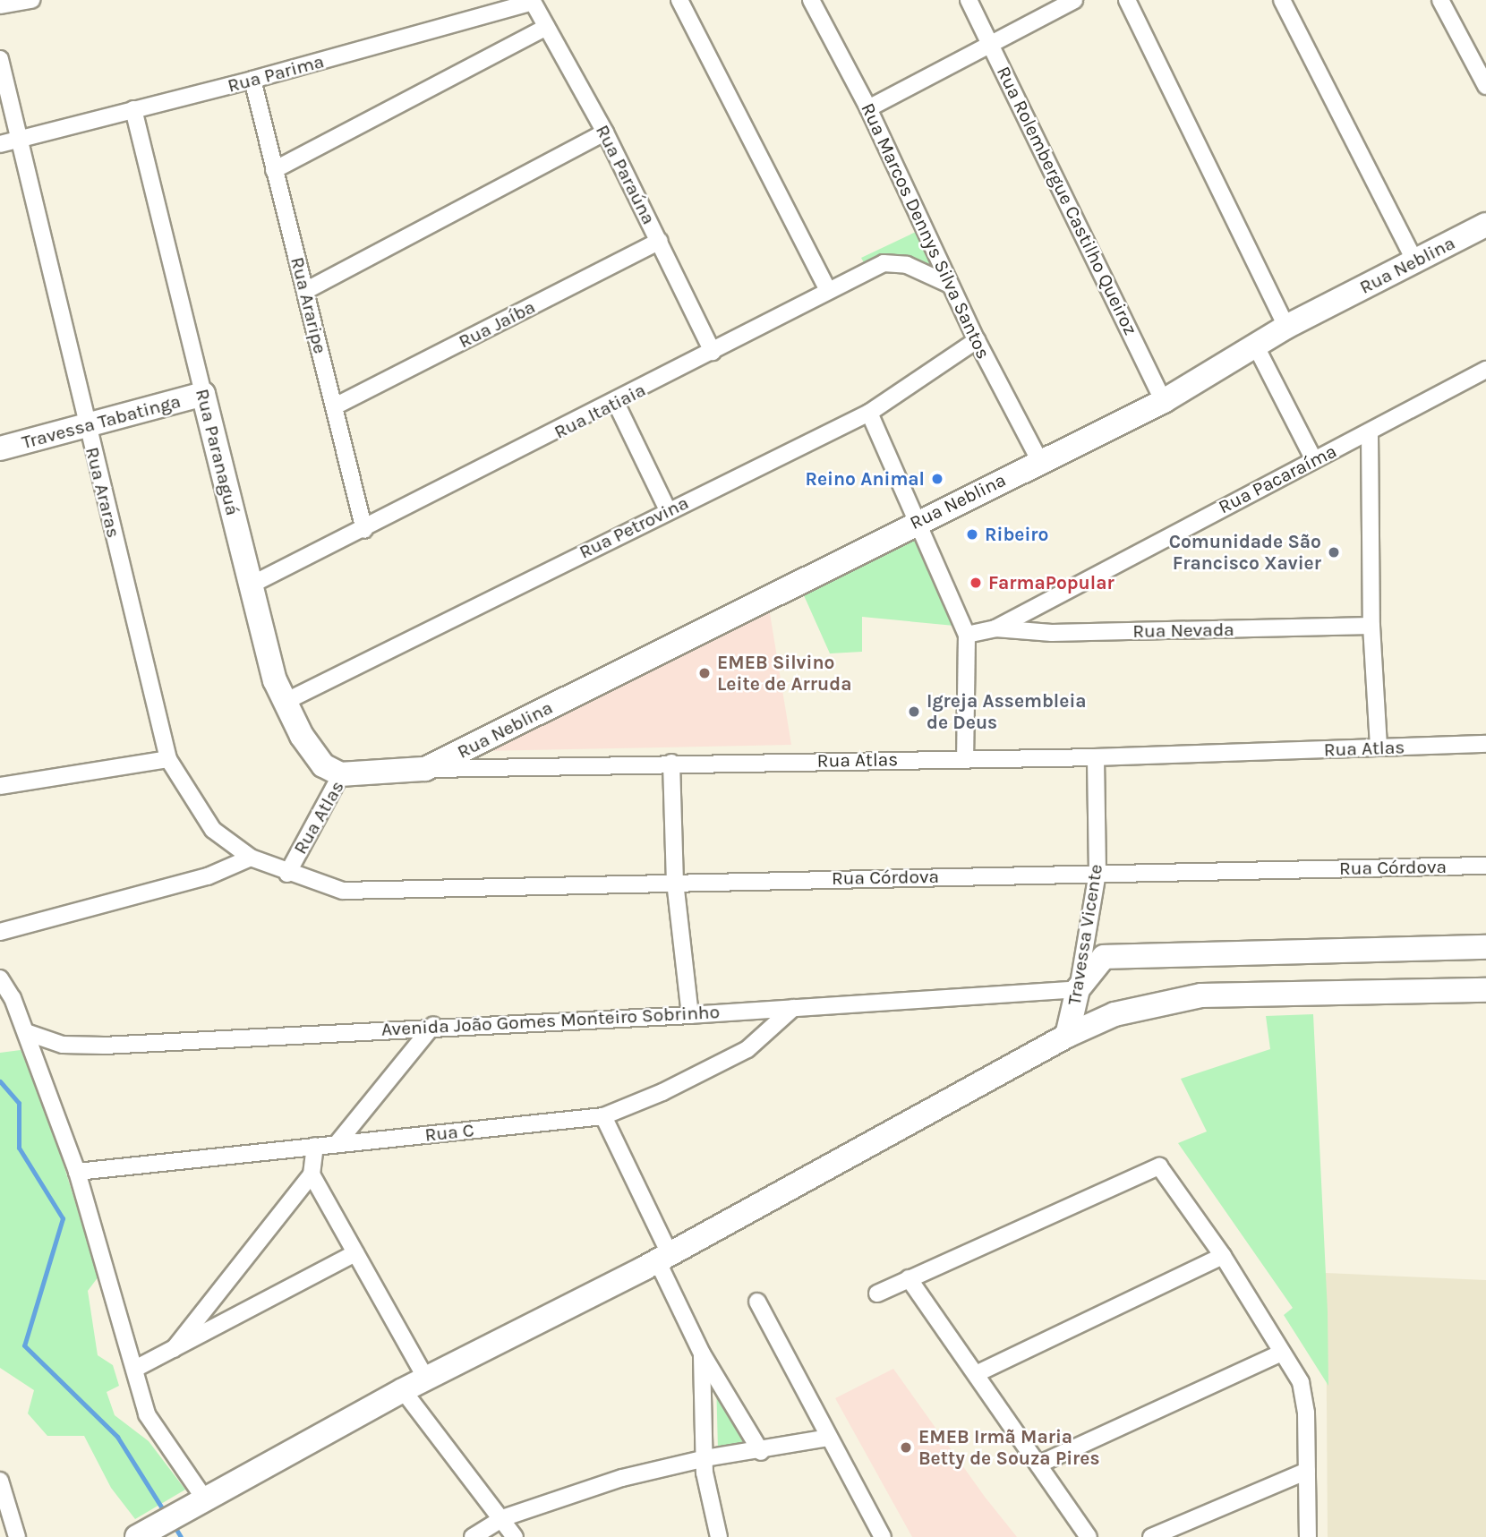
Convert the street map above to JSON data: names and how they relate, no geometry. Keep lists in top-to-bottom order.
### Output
{
  "streets": {
    "main road": [
      "Rua Neblina",
      "Travessa Tabatinga",
      "Rua Paranaguá",
      "Rua Atlas",
      "Travessa Vicente"
    ],
    "street": [
      "Rua Parima",
      "Rua Paraúna",
      "Rua Rolembergue Castilho Queiroz",
      "Rua Marcos Dennys Silva Santos",
      "Rua Araripe",
      "Rua Jaíba",
      "Rua Itatiaia",
      "Rua Pacaraíma",
      "Rua Araras",
      "Rua Petrovina",
      "Rua Nevada",
      "Rua Córdova",
      "Avenida João Gomes Monteiro Sobrinho",
      "Rua C"
    ]
  },
  "crossings": [
    ["Rua Parima", "Rua Paraúna"],
    ["Rua Parima", "Rua Araripe"],
    ["Rua Parima", "Rua Paranaguá"],
    ["Rua Parima", "Rua Araras"],
    ["Rua Paraúna", "Rua Jaíba"],
    ["Rua Paraúna", "Rua Itatiaia"],
    ["Rua Rolembergue Castilho Queiroz", "Rua Neblina"],
    ["Rua Marcos Dennys Silva Santos", "Rua Neblina"],
    ["Rua Marcos Dennys Silva Santos", "Rua Itatiaia"],
    ["Rua Marcos Dennys Silva Santos", "Rua Petrovina"],
    ["Rua Neblina", "Rua Atlas"],
    ["Rua Araripe", "Rua Jaíba"],
    ["Rua Araripe", "Rua Itatiaia"],
    ["Rua Itatiaia", "Rua Paranaguá"],
    ["Travessa Tabatinga", "Rua Paranaguá"],
    ["Travessa Tabatinga", "Rua Araras"],
    ["Rua Paranaguá", "Rua Petrovina"],
    ["Rua Paranaguá", "Rua Atlas"],
    ["Rua Pacaraíma", "Rua Nevada"],
    ["Rua Araras", "Rua Atlas"],
    ["Rua Araras", "Rua Córdova"],
    ["Rua Atlas", "Rua Córdova"],
    ["Rua Atlas", "Travessa Vicente"],
    ["Rua Córdova", "Travessa Vicente"],
    ["Travessa Vicente", "Avenida João Gomes Monteiro Sobrinho"],
    ["Avenida João Gomes Monteiro Sobrinho", "Rua C"]
  ],
  "places": [
    "Reino Animal",
    "Ribeiro",
    "Comunidade São Francisco Xavier",
    "FarmaPopular",
    "EMEB Silvino Leite de Arruda",
    "Igreja Assembleia de Deus",
    "EMEB Irmã Maria Betty de Souza Pires"
  ]
}
